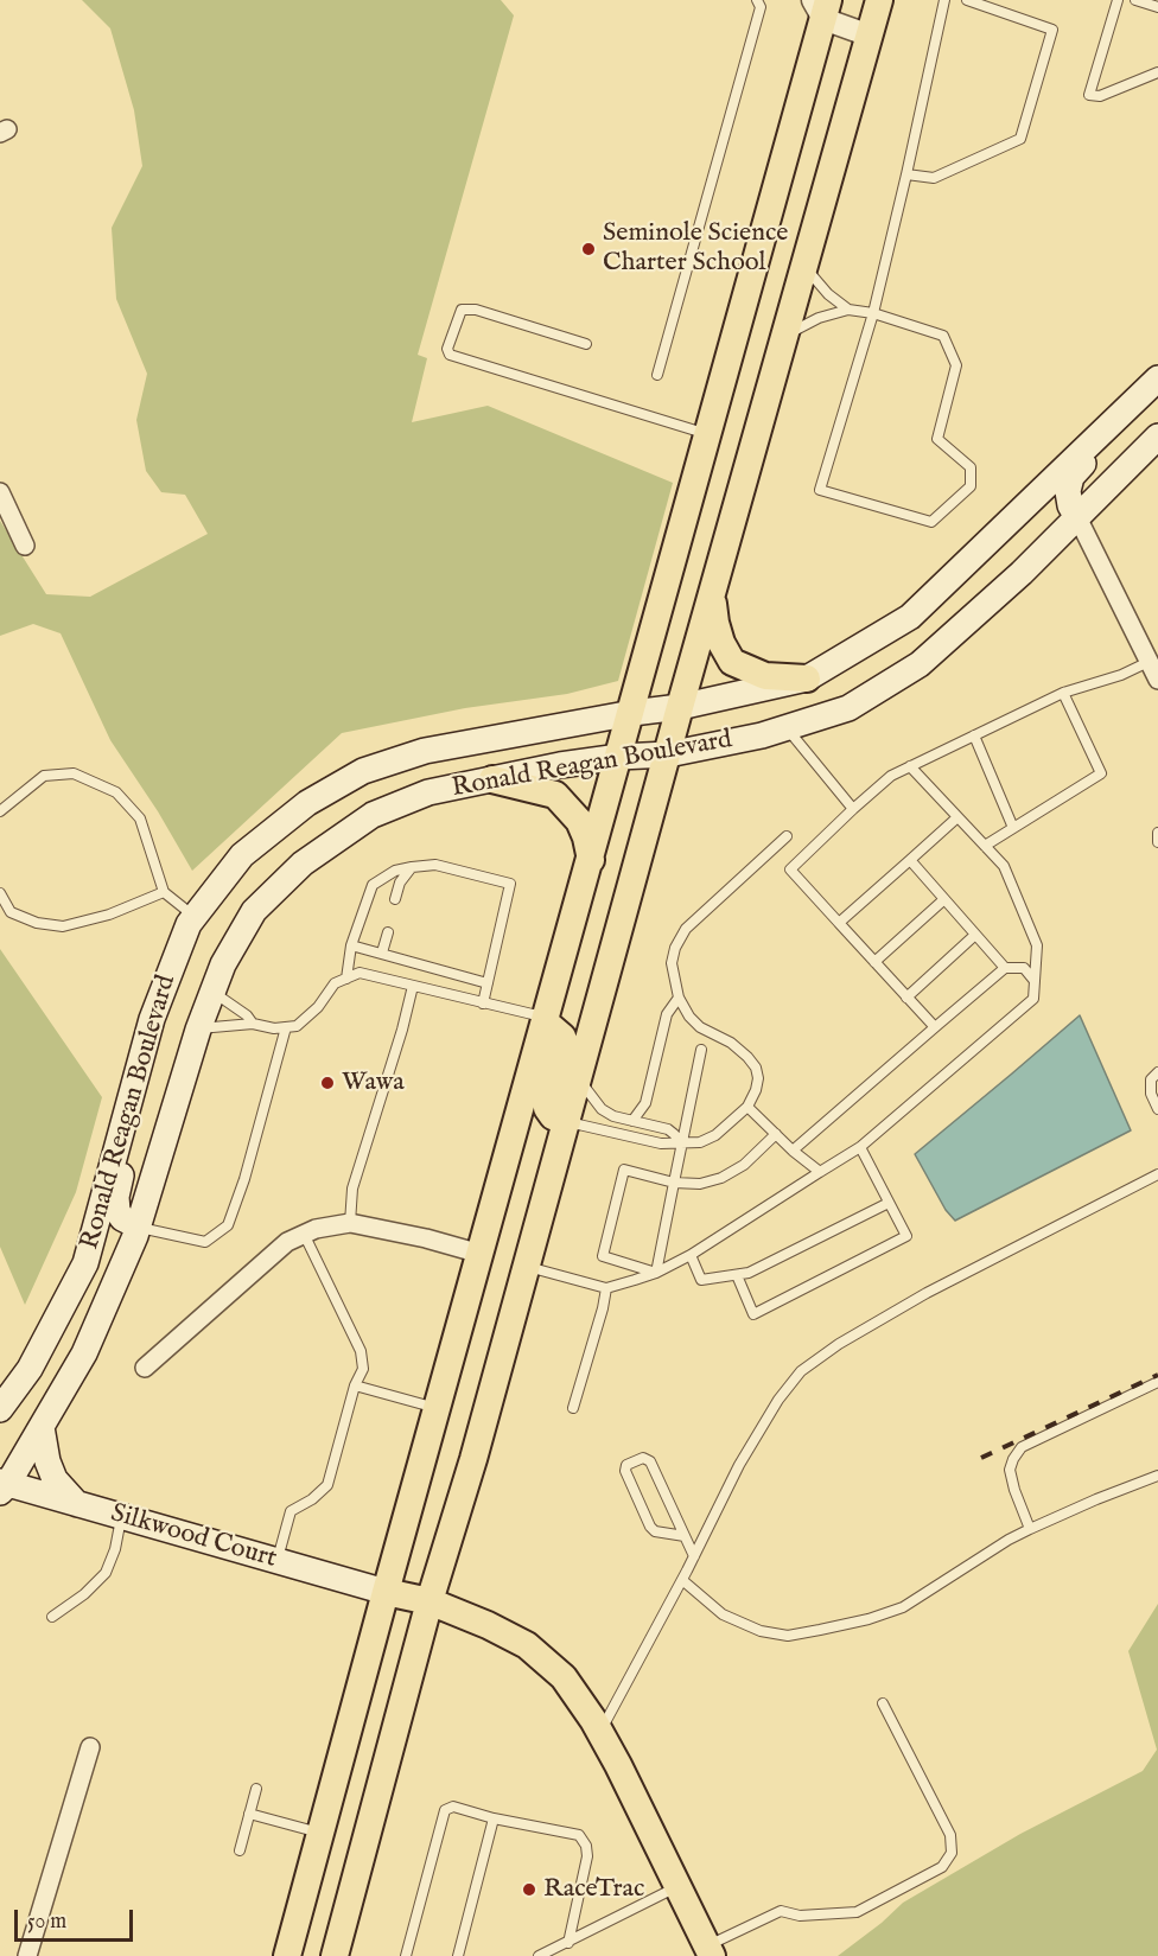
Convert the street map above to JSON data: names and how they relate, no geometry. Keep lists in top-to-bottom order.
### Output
{
  "streets": {
    "main road": ["Ronald Reagan Boulevard", "Silkwood Court"]
  },
  "crossings": [
    ["Ronald Reagan Boulevard", "Silkwood Court"]
  ],
  "places": ["Seminole Science Charter School", "Wawa", "RaceTrac"],
  "scale_bar": "50 m"
}
